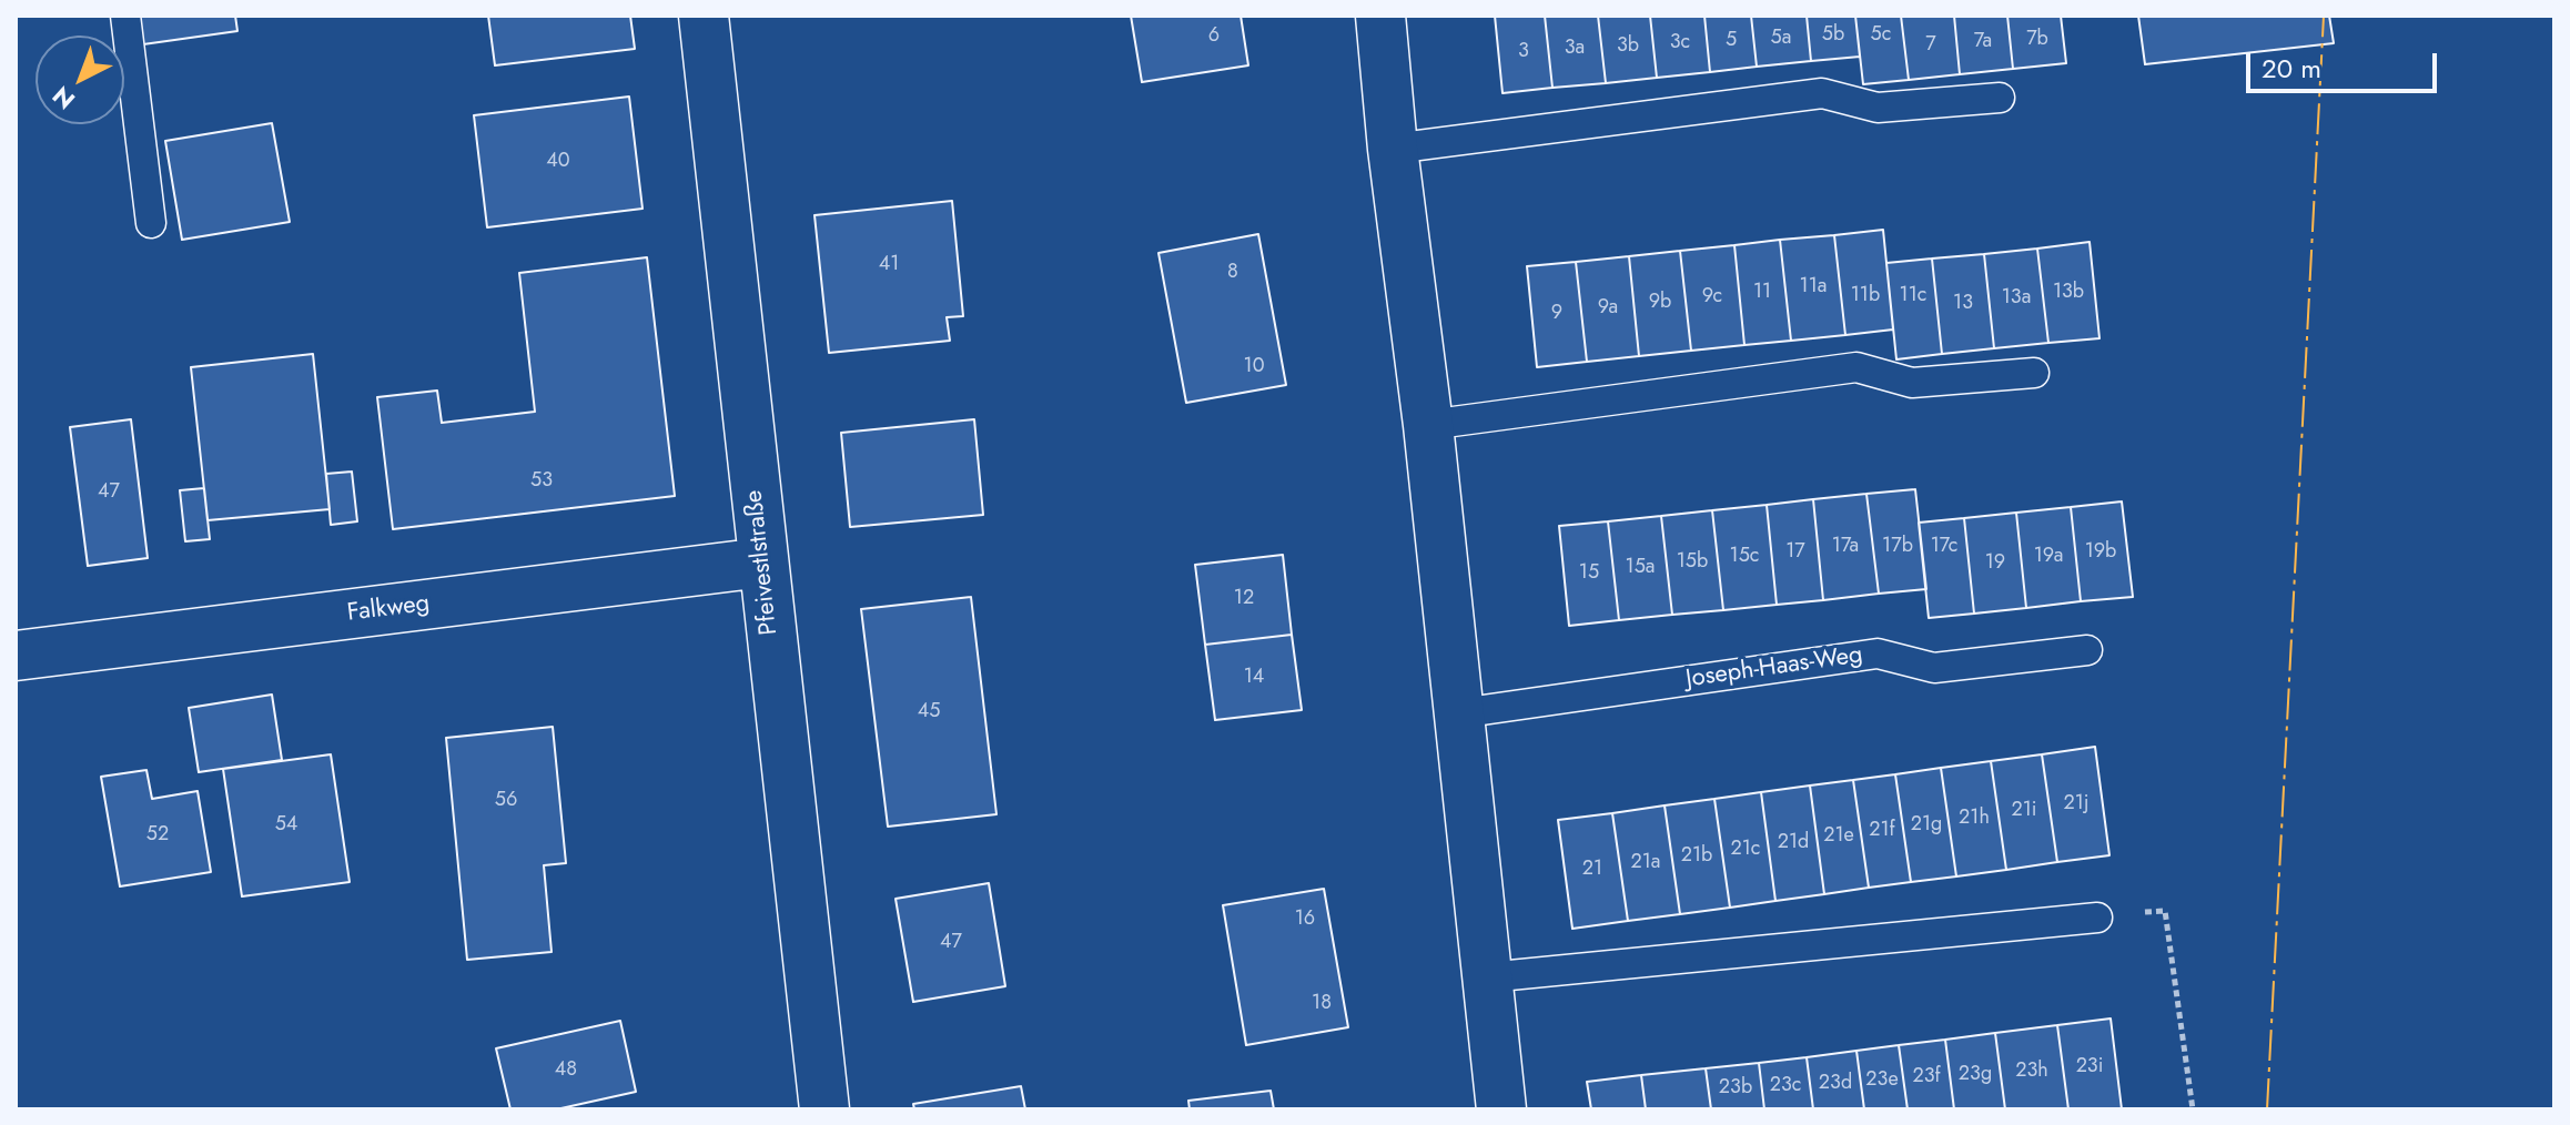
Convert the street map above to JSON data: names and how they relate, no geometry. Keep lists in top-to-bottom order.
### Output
{
  "streets": {
    "street": ["Pfeivestlstraße", "Falkweg"],
    "lane": ["Joseph-Haas-Weg"]
  },
  "crossings": [
    ["Pfeivestlstraße", "Falkweg"]
  ],
  "house_numbers": [
    "5b",
    "5c",
    "6",
    "5a",
    "7b",
    "5",
    "7a",
    "3c",
    "7",
    "3b",
    "3a",
    "3",
    "40",
    "41",
    "8",
    "11a",
    "11",
    "13b",
    "11b",
    "11c",
    "9c",
    "13a",
    "9b",
    "13",
    "9a",
    "9",
    "10",
    "53",
    "47",
    "17a",
    "17b",
    "17c",
    "17",
    "19b",
    "15c",
    "19a",
    "15b",
    "19",
    "15a",
    "15",
    "12",
    "14",
    "45",
    "56",
    "21j",
    "21i",
    "21h",
    "54",
    "21g",
    "21f",
    "52",
    "21e",
    "21d",
    "21c",
    "21b",
    "21a",
    "21",
    "16",
    "47",
    "18",
    "23i",
    "48",
    "23h",
    "23g",
    "23f",
    "23e",
    "23d",
    "23c",
    "23b"
  ],
  "scale_bar": "20 m",
  "north": "bottom left"
}
